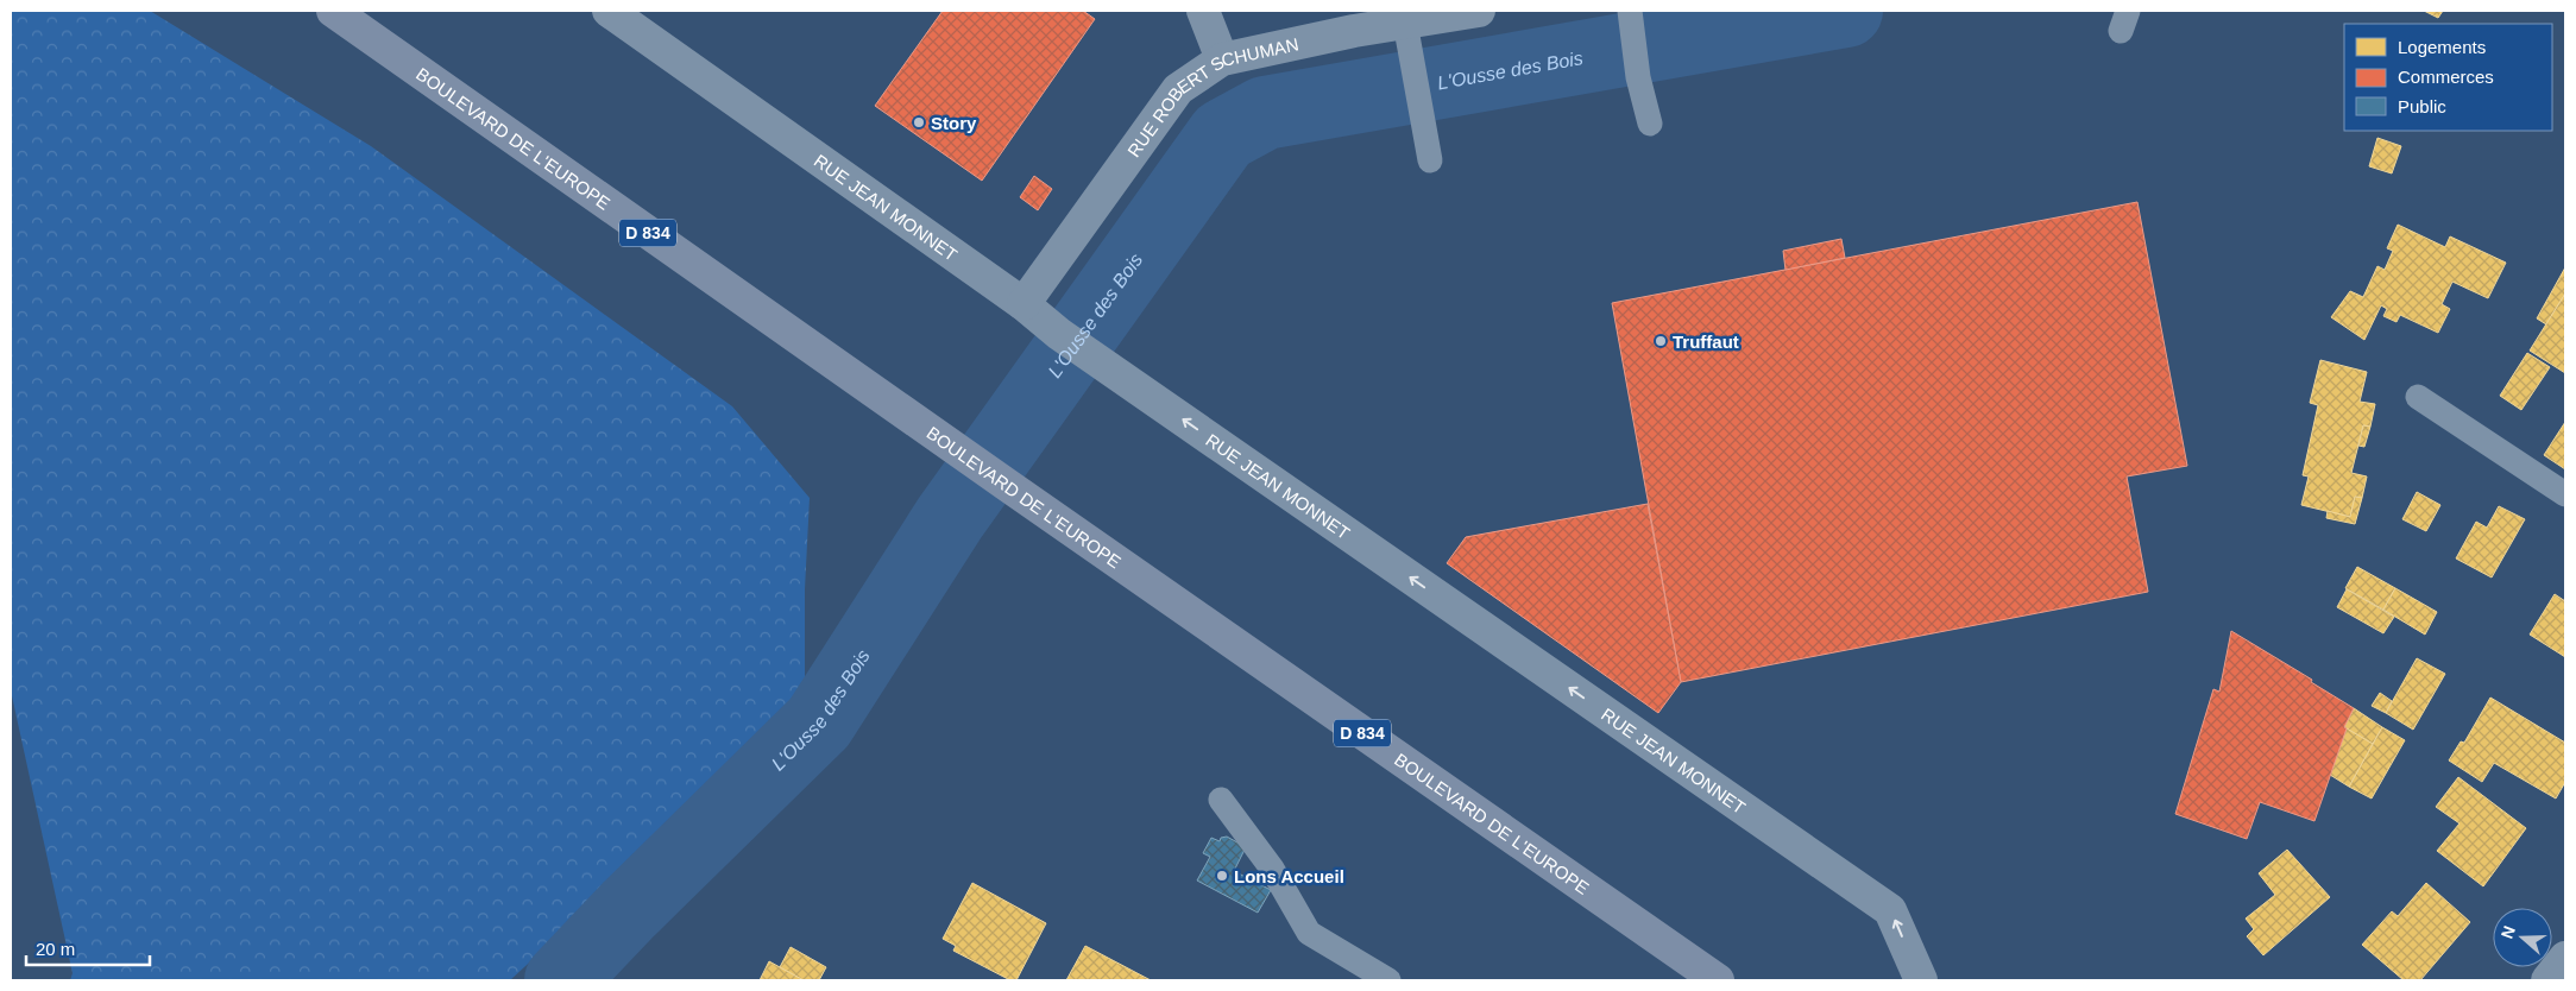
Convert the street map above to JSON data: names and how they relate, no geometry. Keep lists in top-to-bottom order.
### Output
{
  "streets": {
    "main road": ["BOULEVARD DE L'EUROPE", "D 834"],
    "street": ["RUE ROBERT SCHUMAN", "RUE JEAN MONNET"]
  },
  "crossings": [
    ["RUE ROBERT SCHUMAN", "RUE JEAN MONNET"]
  ],
  "one_way": ["RUE JEAN MONNET"],
  "water": ["L'Ousse des Bois"],
  "places": ["Story", "Truffaut", "Lons Accueil"],
  "legend": ["Logements", "Commerces", "Public"],
  "scale_bar": "20 m",
  "north": "left"
}
